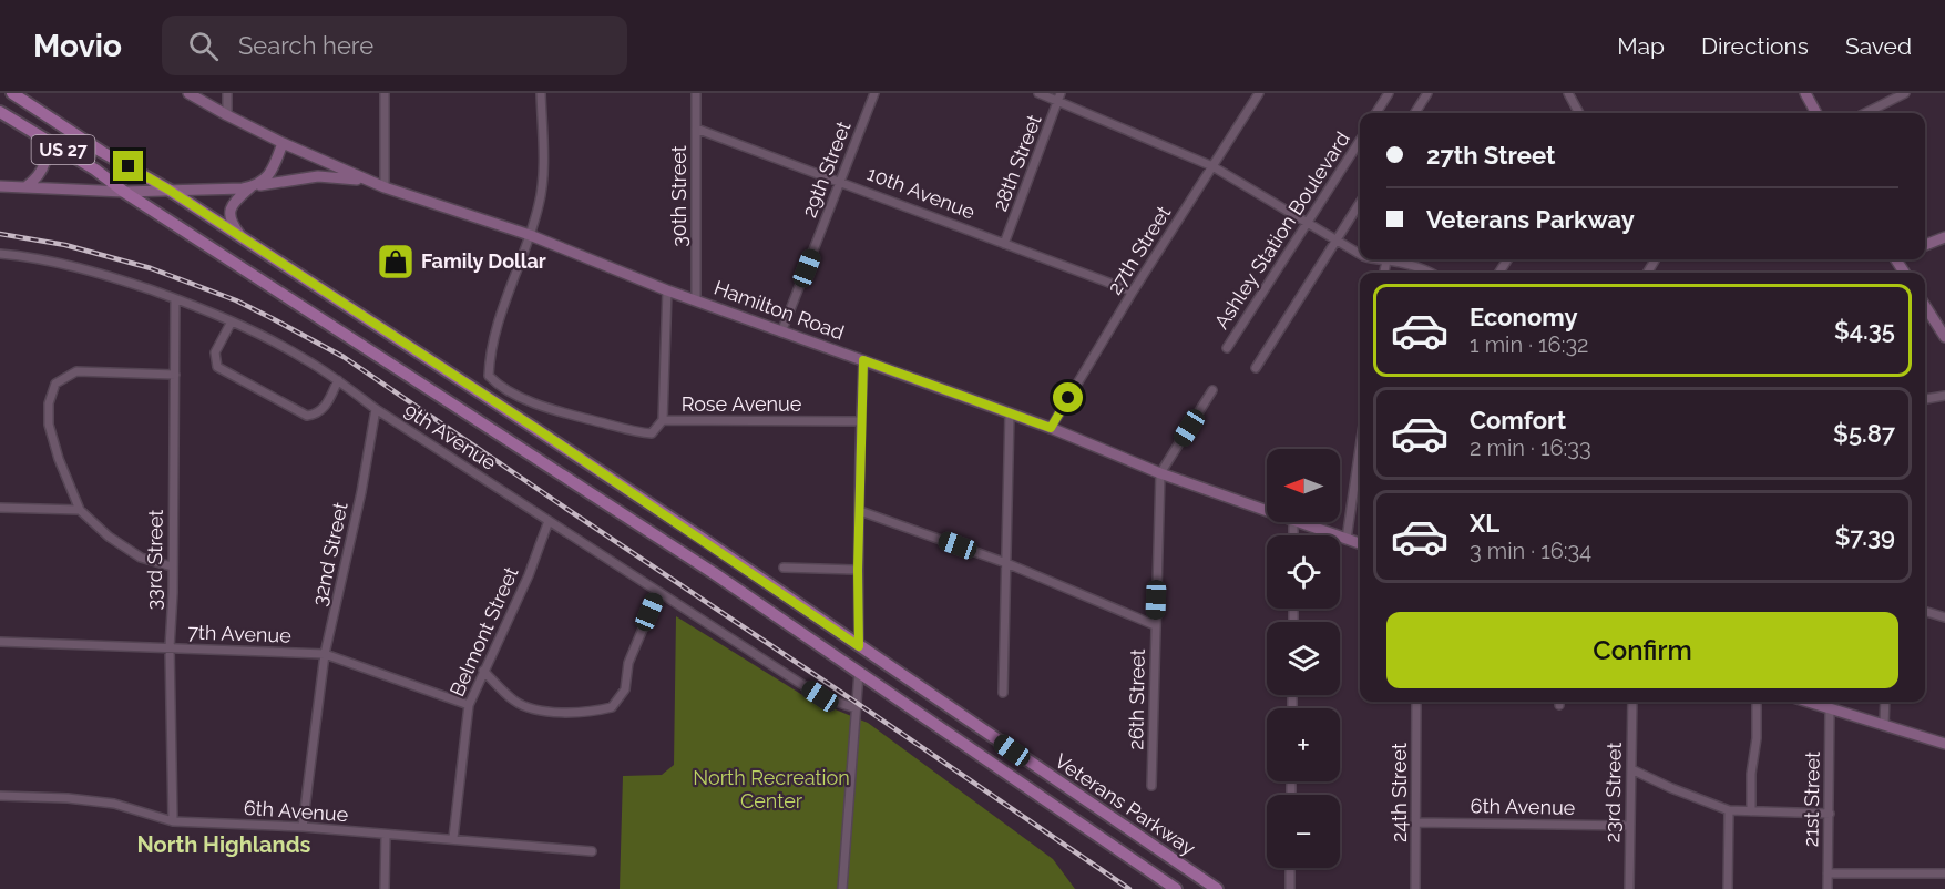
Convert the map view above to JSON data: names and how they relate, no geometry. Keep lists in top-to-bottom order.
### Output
{
  "streets": {
    "main road": ["US 27", "Veterans Parkway"],
    "street": [
      "28th Street",
      "29th Street",
      "10th Avenue",
      "30th Street",
      "Ashley Station Boulevard",
      "27th Street",
      "Hamilton Road",
      "Rose Avenue",
      "9th Avenue",
      "32nd Street",
      "33rd Street",
      "Belmont Street",
      "7th Avenue",
      "26th Street",
      "24th Street",
      "23rd Street",
      "21st Street",
      "6th Avenue"
    ]
  },
  "crossings": [
    ["28th Street", "10th Avenue"],
    ["29th Street", "10th Avenue"],
    ["29th Street", "Hamilton Road"],
    ["10th Avenue", "30th Street"],
    ["10th Avenue", "27th Street"],
    ["30th Street", "Hamilton Road"],
    ["27th Street", "Hamilton Road"],
    ["Hamilton Road", "Rose Avenue"],
    ["Hamilton Road", "26th Street"],
    ["9th Avenue", "32nd Street"],
    ["9th Avenue", "33rd Street"],
    ["9th Avenue", "Belmont Street"],
    ["32nd Street", "7th Avenue"],
    ["32nd Street", "6th Avenue"],
    ["33rd Street", "7th Avenue"],
    ["33rd Street", "6th Avenue"],
    ["Belmont Street", "7th Avenue"],
    ["Belmont Street", "6th Avenue"],
    ["24th Street", "6th Avenue"],
    ["23rd Street", "6th Avenue"]
  ],
  "districts": ["North Highlands"],
  "parks": ["North Recreation Center"],
  "places": {
    "shop": ["Family Dollar"]
  },
  "north": "left",
  "page": {
    "header": "Movio",
    "search": "Search here",
    "nav": ["Map", "Directions", "Saved"],
    "banner": ["27th Street", "Veterans Parkway"],
    "list": [
      {
        "name": "Economy",
        "note": "1 min · 16:32",
        "value": "$4.35"
      },
      {
        "name": "Comfort",
        "note": "2 min · 16:33",
        "value": "$5.87"
      },
      {
        "name": "XL",
        "note": "3 min · 16:34",
        "value": "$7.39"
      }
    ],
    "map_buttons": ["+", "−"],
    "buttons": "Confirm"
  }
}
